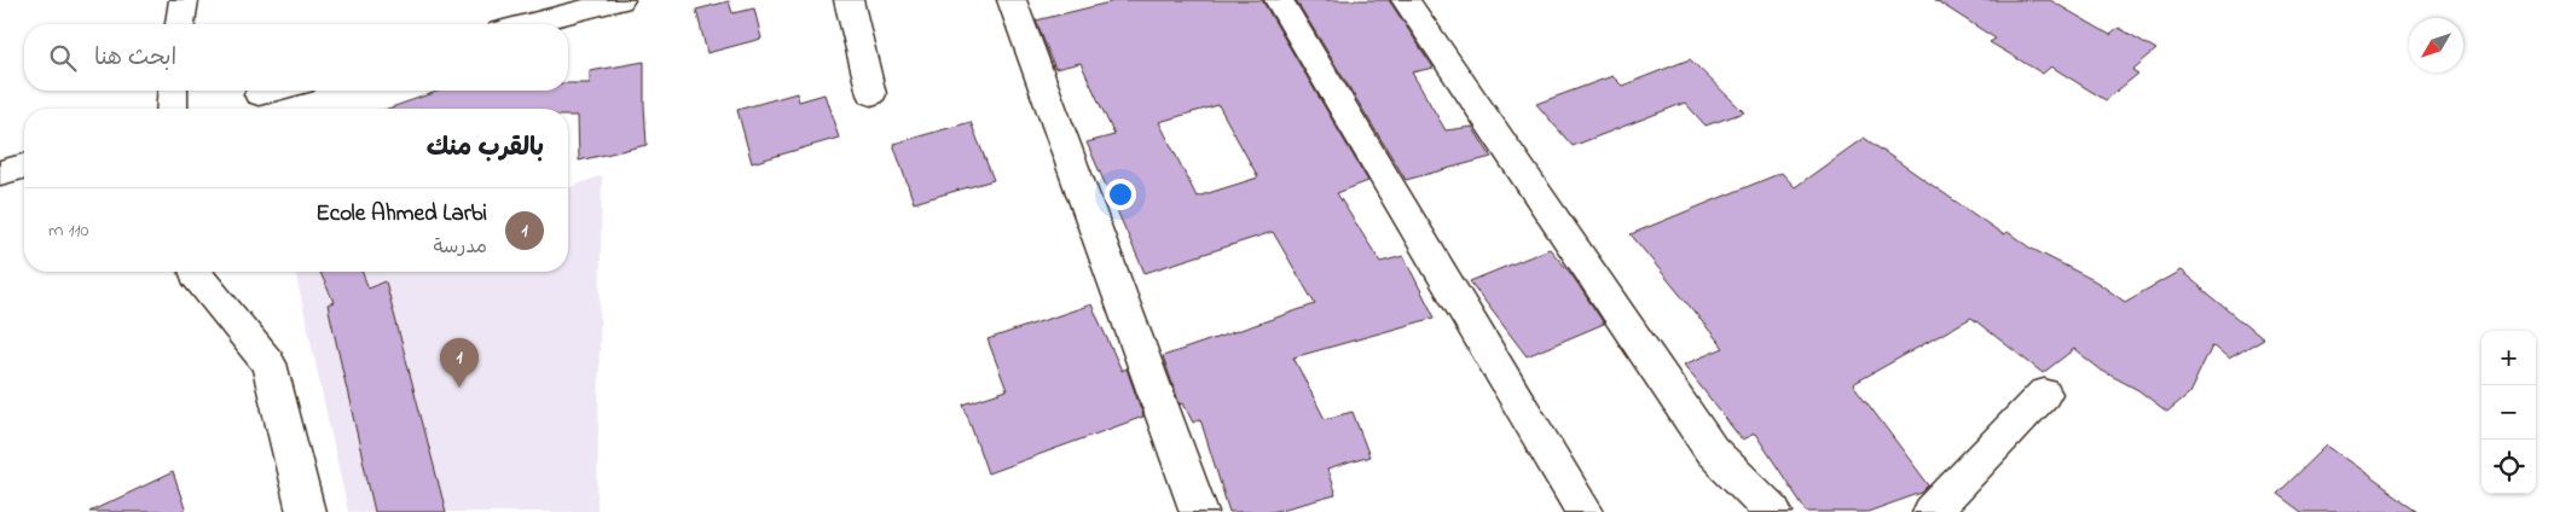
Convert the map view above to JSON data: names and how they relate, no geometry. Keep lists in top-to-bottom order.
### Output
{
  "north": "bottom left",
  "page": {
    "search": "ابحث هنا",
    "heading": "بالقرب منك",
    "list": [
      {
        "mark": "1",
        "name": "Ecole Ahmed Larbi",
        "note": "مدرسة",
        "value": "110 m"
      }
    ],
    "map_buttons": ["+", "−"],
    "pins": "1"
  }
}
